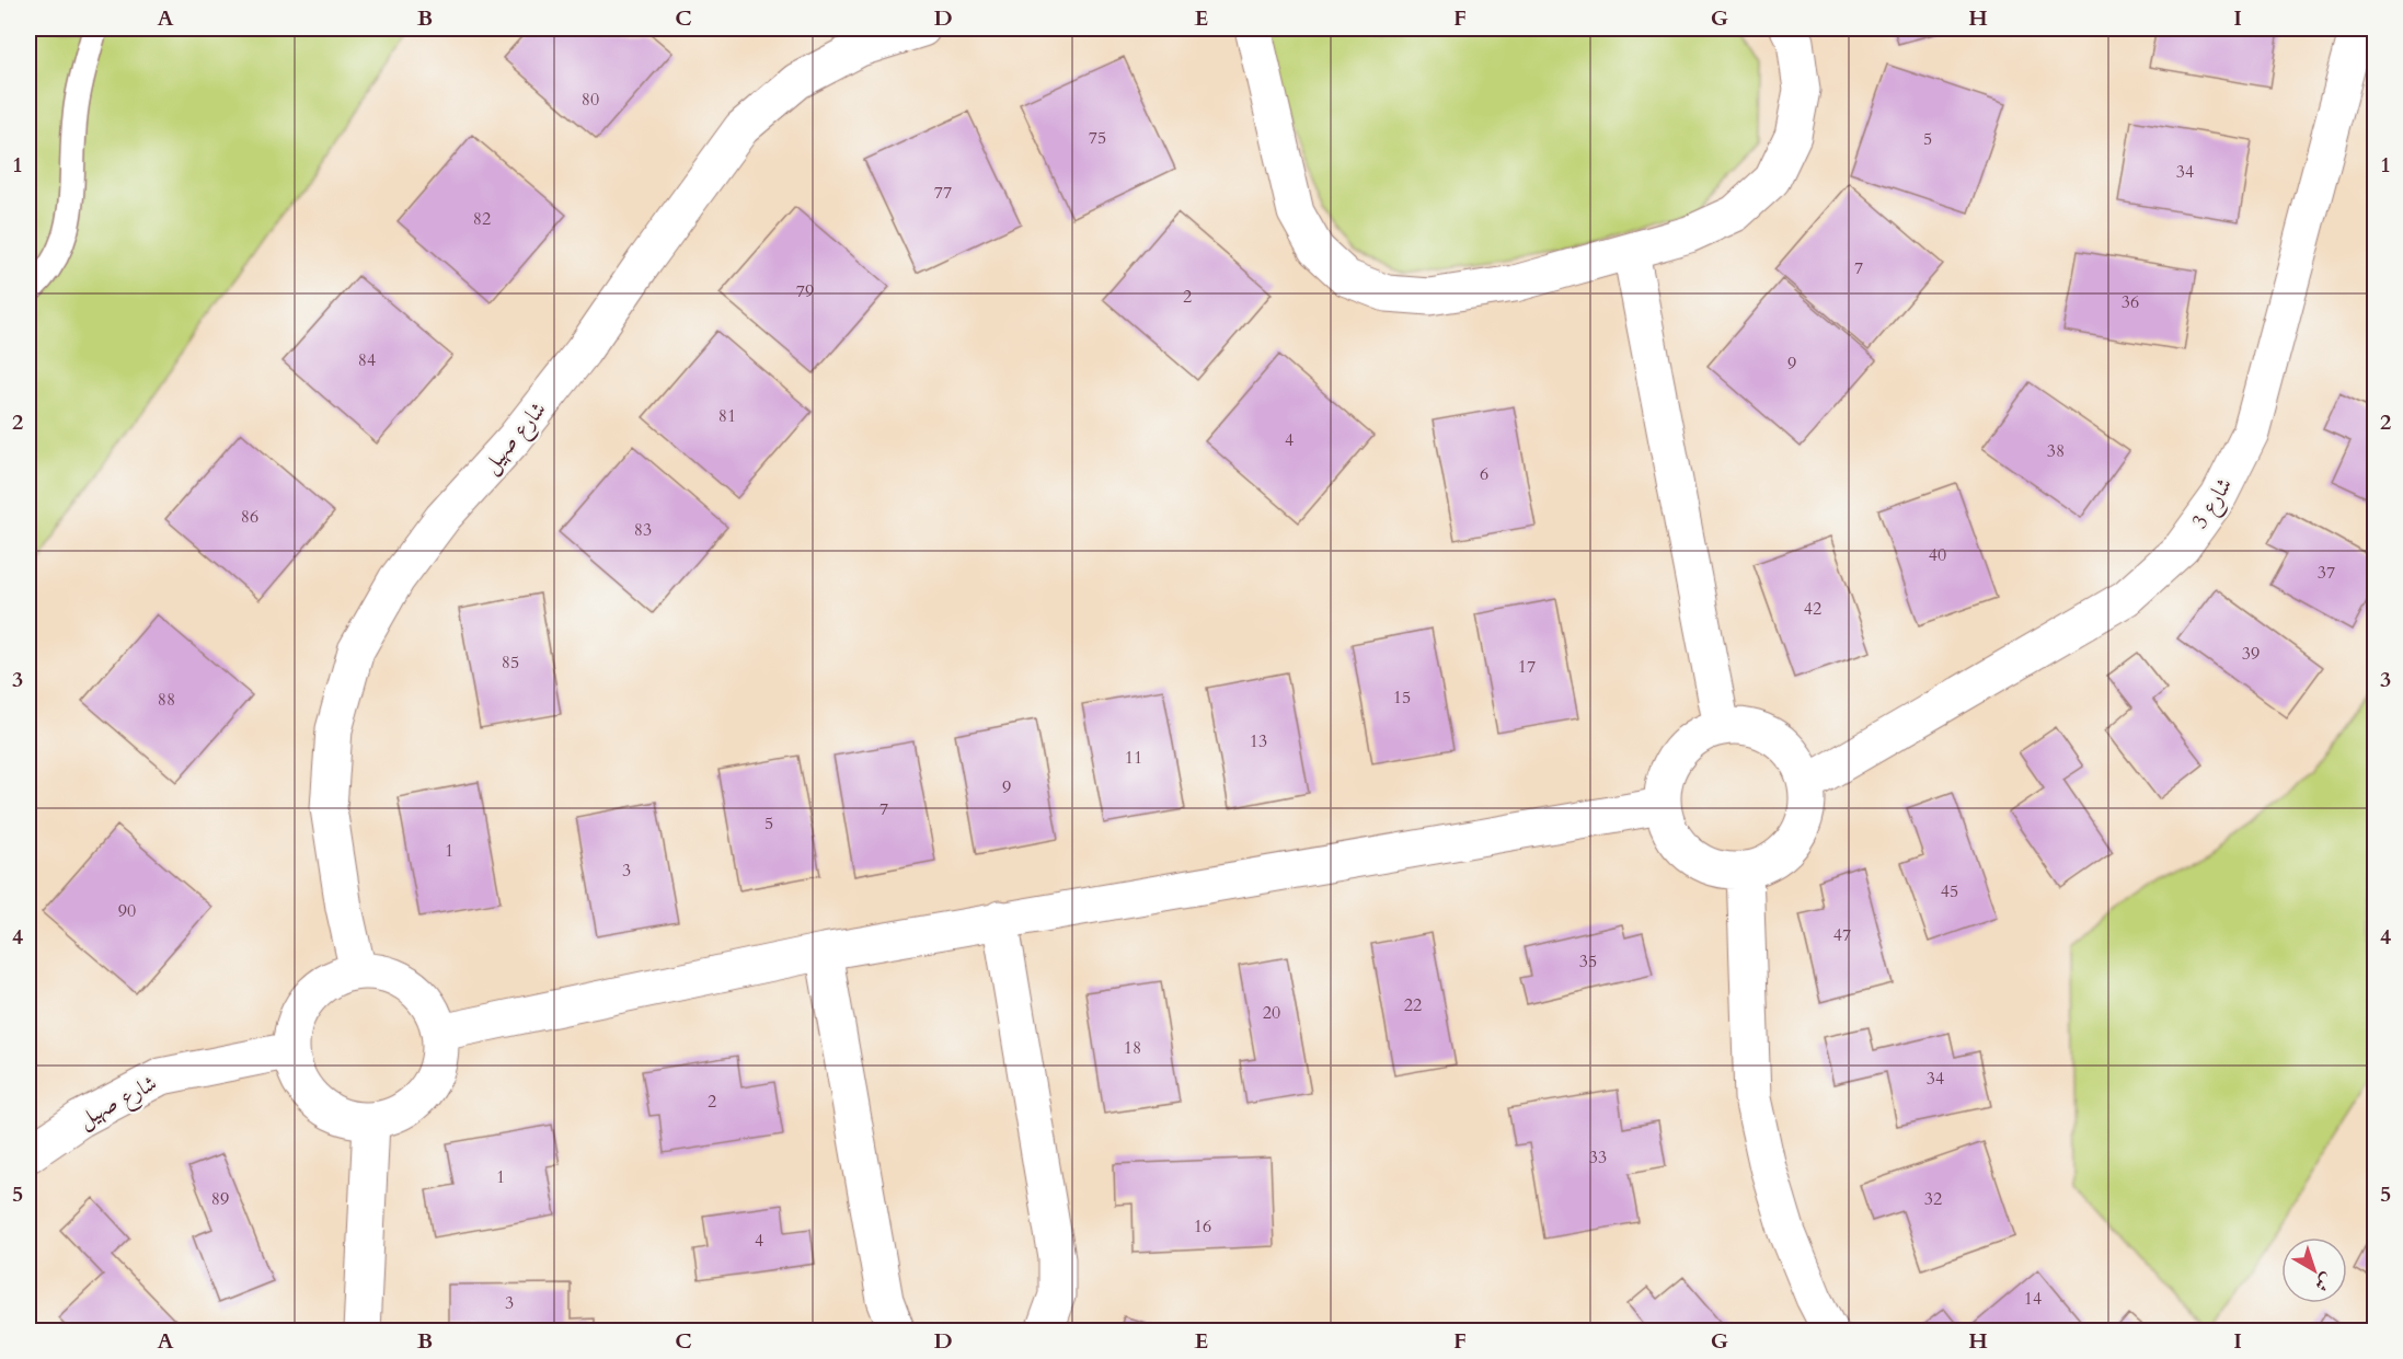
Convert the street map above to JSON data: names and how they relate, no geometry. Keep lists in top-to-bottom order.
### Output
{
  "streets": {
    "street": ["شارع صهيل", "3 شارع"]
  },
  "house_numbers": [
    "80",
    "75",
    "5",
    "34",
    "77",
    "82",
    "7",
    "79",
    "2",
    "36",
    "84",
    "9",
    "81",
    "4",
    "38",
    "6",
    "86",
    "83",
    "40",
    "37",
    "42",
    "39",
    "85",
    "17",
    "15",
    "88",
    "13",
    "11",
    "9",
    "7",
    "5",
    "1",
    "3",
    "45",
    "90",
    "47",
    "35",
    "22",
    "20",
    "18",
    "34",
    "2",
    "33",
    "1",
    "89",
    "32",
    "16",
    "4",
    "14",
    "3"
  ],
  "north": "bottom right",
  "grid": {
    "columns": [
      "A",
      "B",
      "C",
      "D",
      "E",
      "F",
      "G",
      "H",
      "I"
    ],
    "rows": [
      "1",
      "2",
      "3",
      "4",
      "5"
    ]
  }
}
